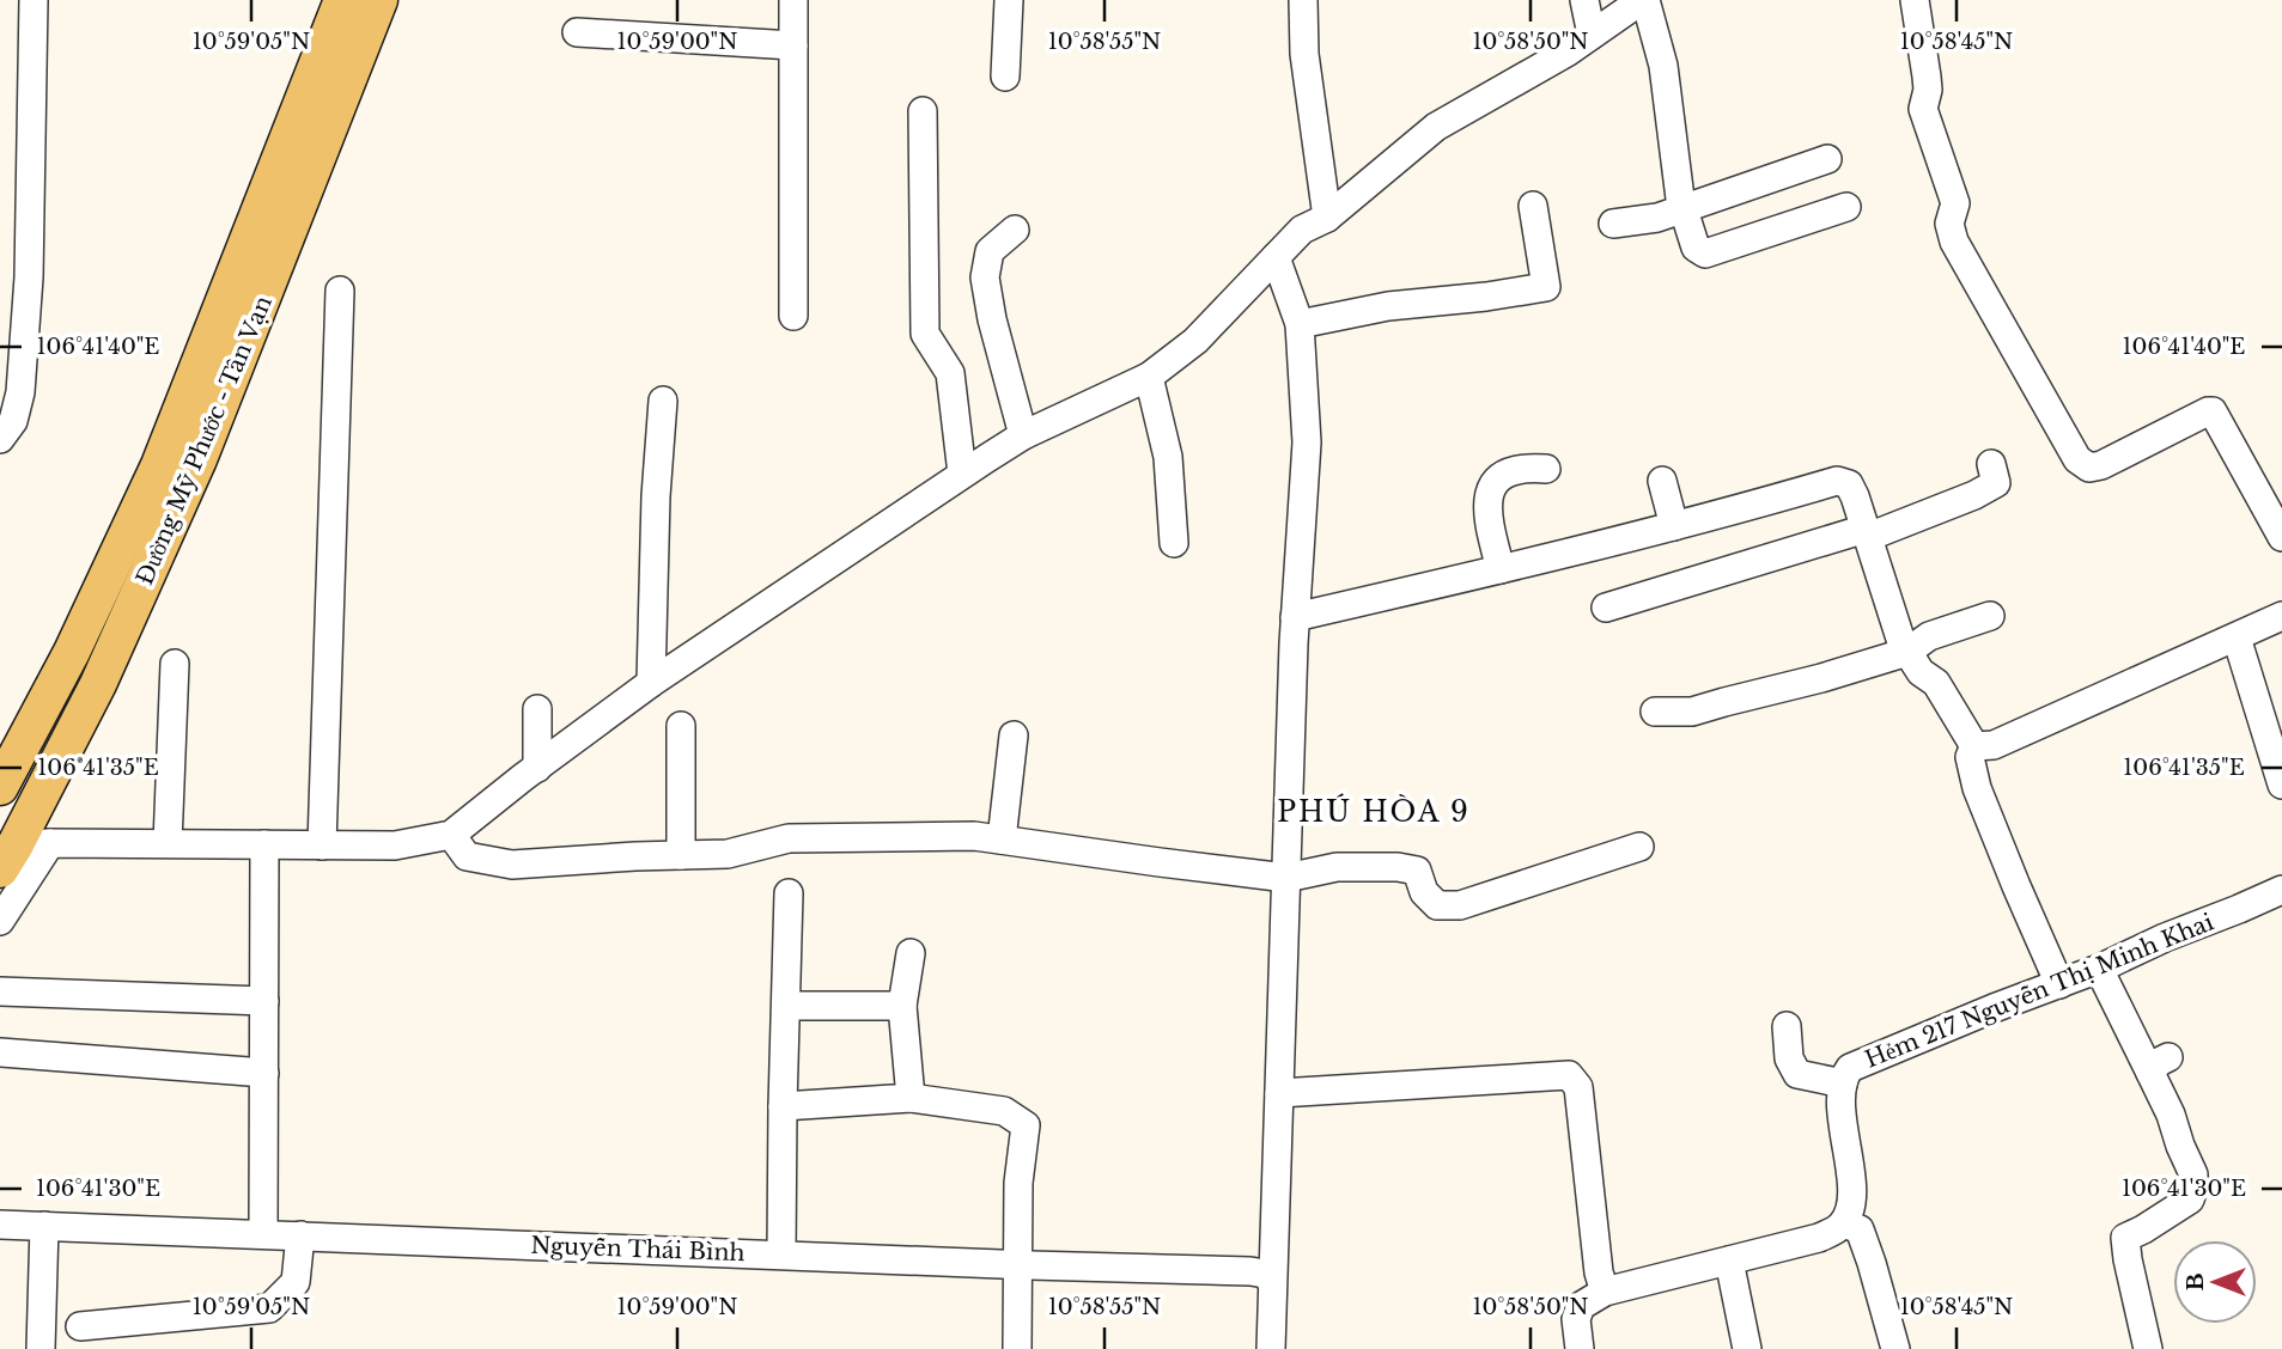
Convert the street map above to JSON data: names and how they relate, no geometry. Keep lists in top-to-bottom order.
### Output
{
  "streets": {
    "main road": ["Đường Mỹ Phước - Tân Vạn"],
    "street": ["Hẻm 217 Nguyễn Thị Minh Khai", "Nguyễn Thái Bình"]
  },
  "districts": ["PHÚ HÒA 9"],
  "north": "left",
  "coordinates": [
    "10°59'05\"N",
    "10°59'00\"N",
    "10°58'55\"N",
    "10°58'50\"N",
    "10°58'45\"N",
    "106°41'40\"E",
    "106°41'35\"E",
    "106°41'30\"E"
  ]
}
